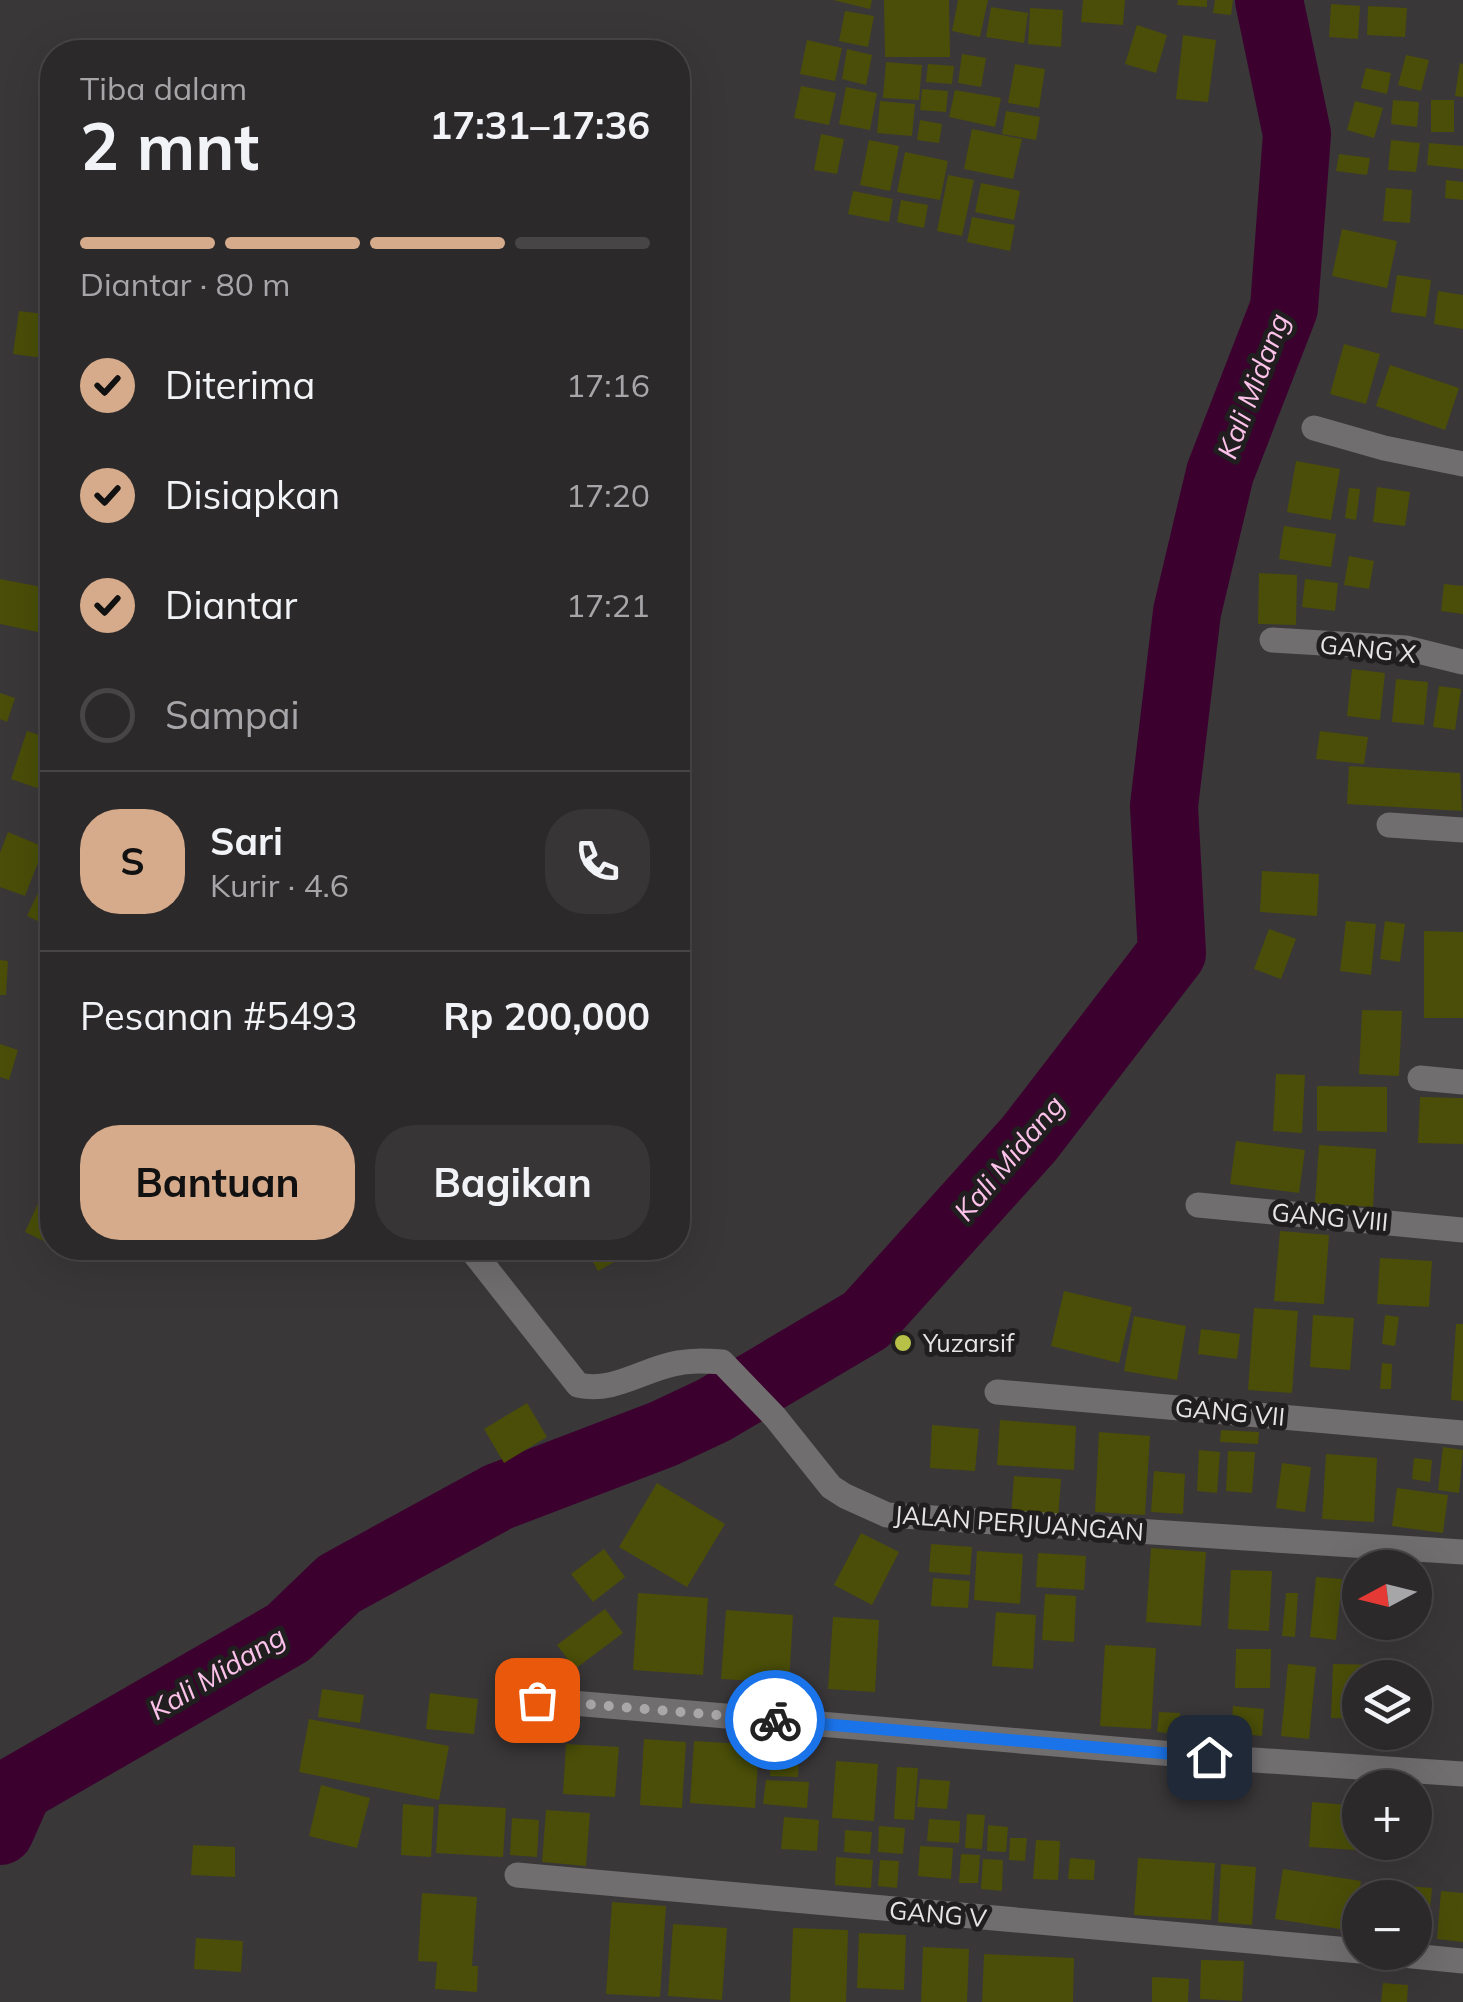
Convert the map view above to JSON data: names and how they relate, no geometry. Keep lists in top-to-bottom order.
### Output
{
  "streets": {
    "street": [
      "GANG X",
      "GANG VIII",
      "GANG VII",
      "JALAN PERJUANGAN",
      "GANG V"
    ]
  },
  "water": ["Kali Midang"],
  "places": ["Yuzarsif"],
  "north": "left",
  "page": {
    "heading": ["2 mnt", "Tiba dalam", "17:31–17:36"],
    "panel": [
      "Sari",
      "Kurir · 4.6",
      "Pesanan #5493",
      "Rp 200,000"
    ],
    "bar": "Diantar · 80 m",
    "list": [
      ["Diterima", "17:16"],
      ["Disiapkan", "17:20"],
      ["Diantar", "17:21"],
      "Sampai"
    ],
    "round": "S",
    "buttons": ["Bantuan", "Bagikan"],
    "map_buttons": ["+", "−"]
  }
}
